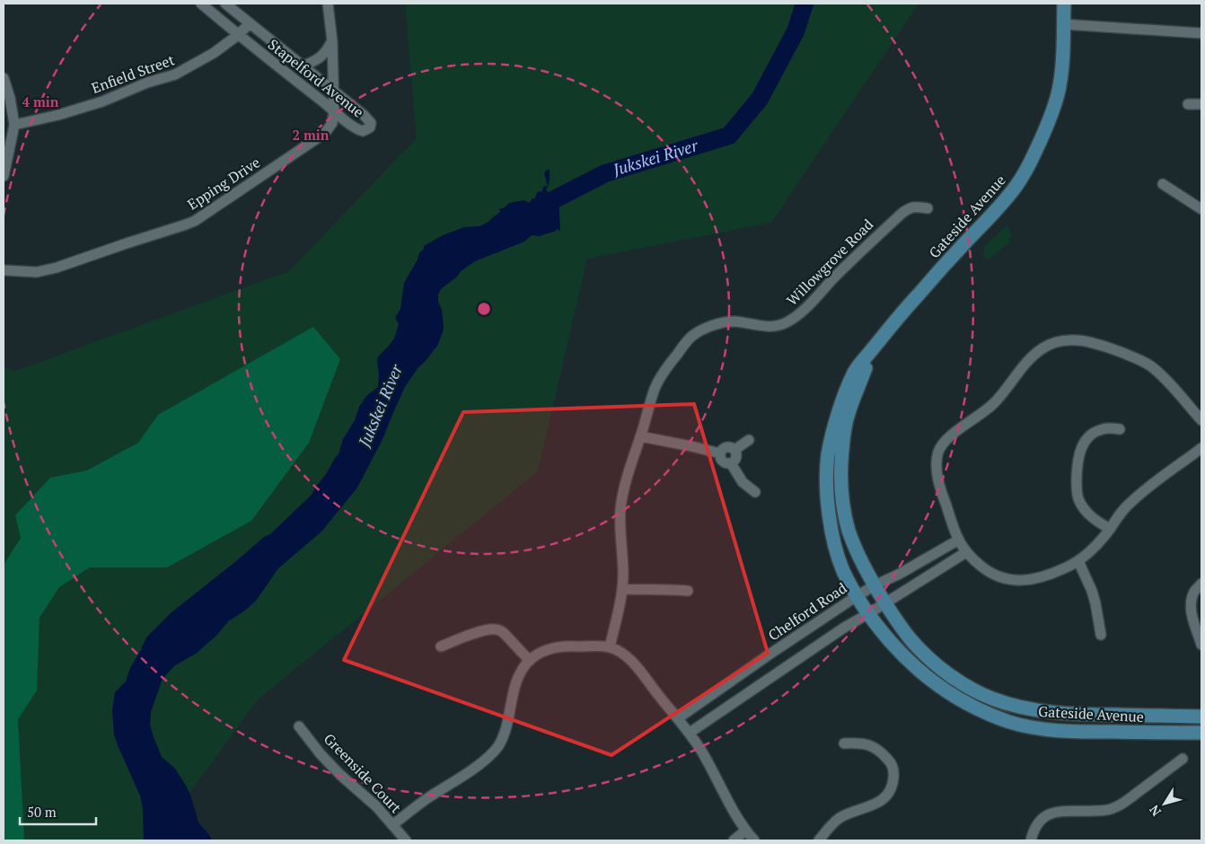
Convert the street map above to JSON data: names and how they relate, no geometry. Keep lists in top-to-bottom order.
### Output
{
  "streets": {
    "street": [
      "Enfield Street",
      "Stapelford Avenue",
      "Epping Drive",
      "Gateside Avenue",
      "Willowgrove Road",
      "Chelford Road",
      "Greenside Court"
    ]
  },
  "crossings": [
    ["Enfield Street", "Stapelford Avenue"],
    ["Stapelford Avenue", "Epping Drive"],
    ["Gateside Avenue", "Chelford Road"]
  ],
  "water": ["Jukskei River"],
  "scale_bar": "50 m",
  "north": "bottom left",
  "rings": ["4 min", "2 min"]
}
